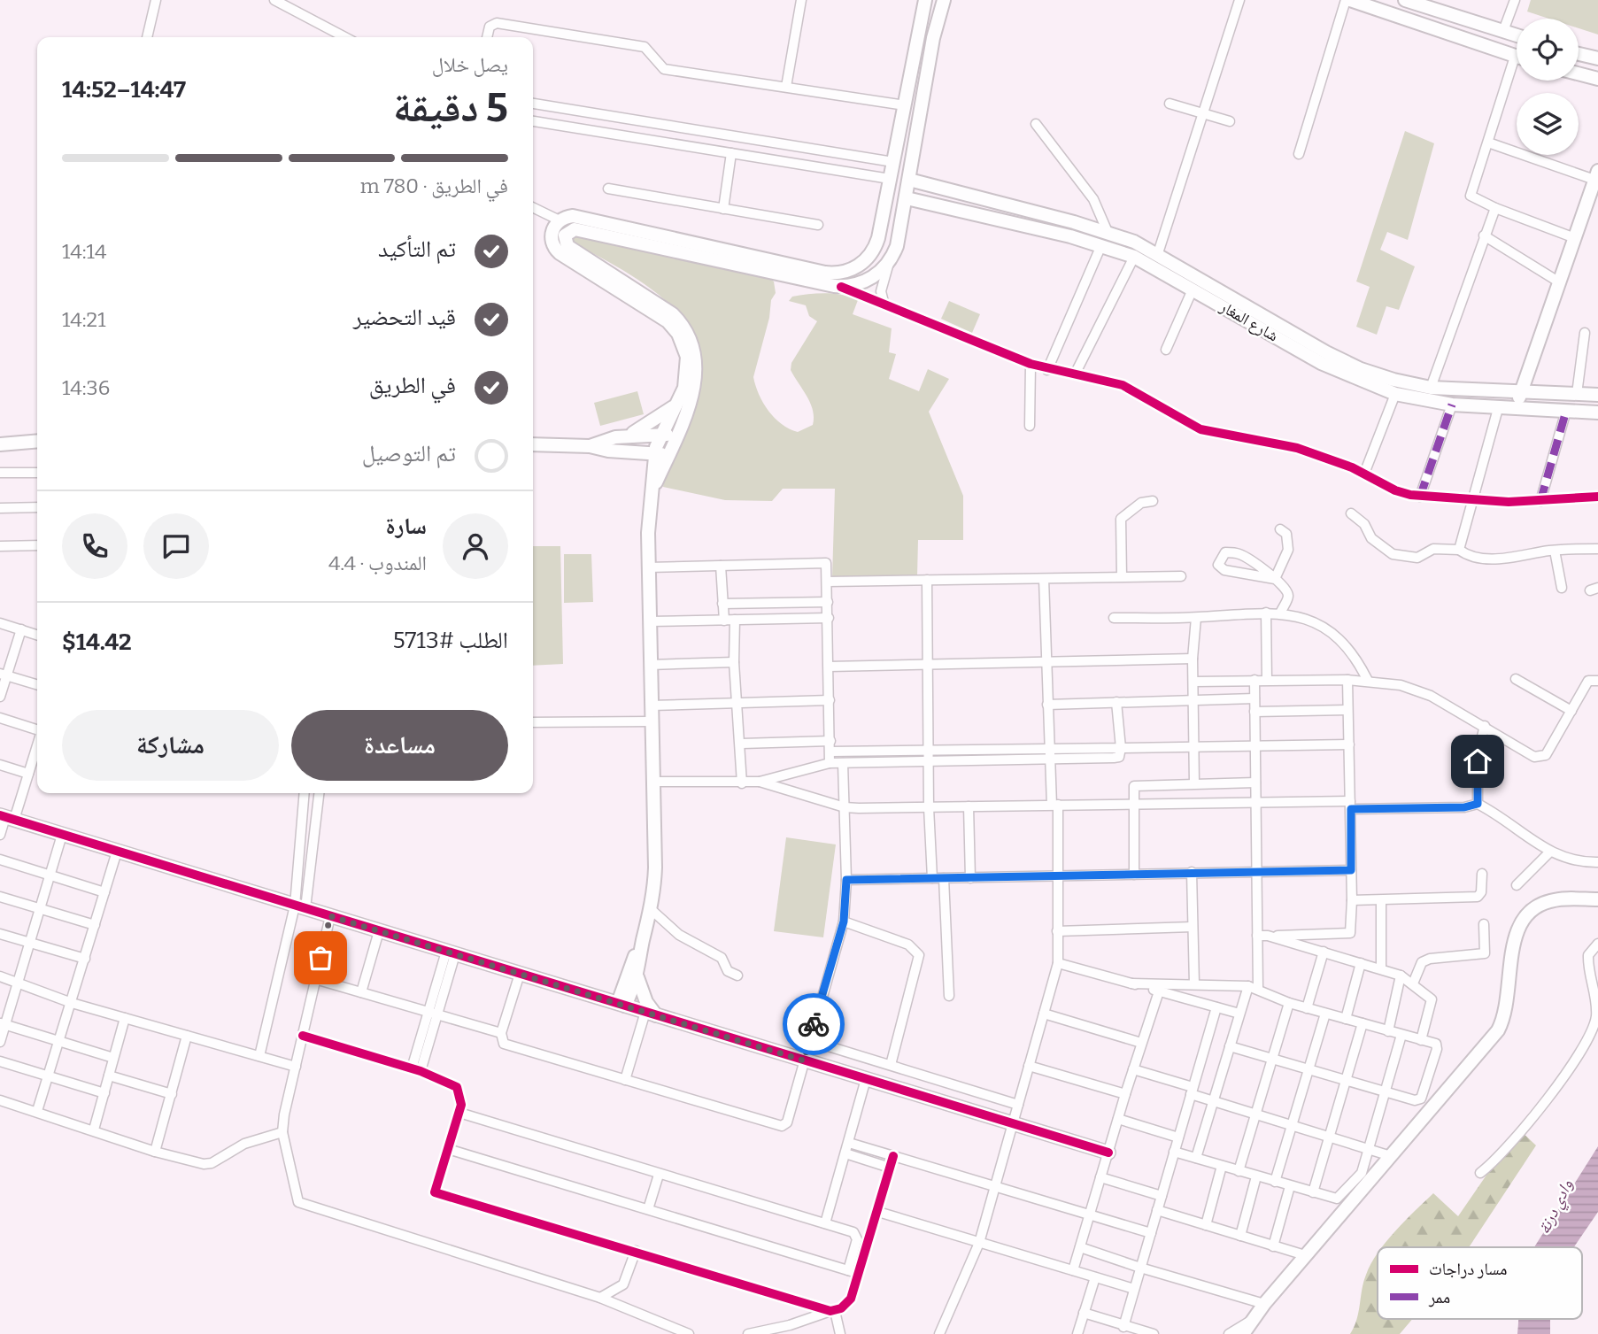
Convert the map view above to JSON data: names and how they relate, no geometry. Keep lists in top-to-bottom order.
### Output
{
  "streets": {
    "main road": ["شارع المغار"]
  },
  "water": ["وادي درنة"],
  "legend": ["مسار دراجات", "ممر"],
  "page": {
    "heading": ["5 دقيقة", "يصل خلال", "14:47–14:52"],
    "panel": [
      "سارة",
      "المندوب · 4.4",
      "الطلب #5713",
      "$14.42"
    ],
    "bar": "في الطريق · 780 m",
    "list": [
      ["تم التأكيد", "14:14"],
      ["قيد التحضير", "14:21"],
      ["في الطريق", "14:36"],
      "تم التوصيل"
    ],
    "buttons": ["مساعدة", "مشاركة"]
  }
}
